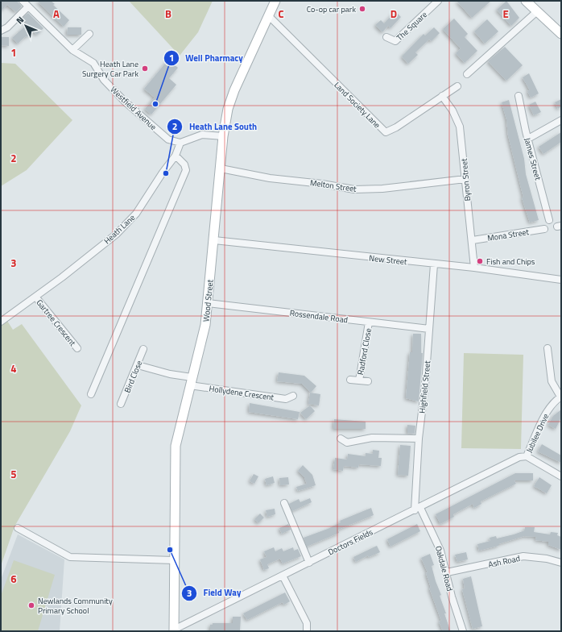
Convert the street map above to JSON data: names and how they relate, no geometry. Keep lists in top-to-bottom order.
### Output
{
  "streets": {
    "street": [
      "The Square",
      "Land Society Lane",
      "Westfield Avenue",
      "James Street",
      "Byron Street",
      "Melton Street",
      "Heath Lane",
      "Mona Street",
      "New Street",
      "Wood Street",
      "Rossendale Road",
      "Gartree Crescent",
      "Radford Close",
      "Bird Close",
      "Highfield Street",
      "Hollydene Crescent",
      "Jubilee Drive",
      "Doctors Fields",
      "Ash Road",
      "Oakdale Road"
    ]
  },
  "crossings": [
    ["Land Society Lane", "Byron Street"],
    ["Land Society Lane", "Wood Street"],
    ["Westfield Avenue", "Heath Lane"],
    ["Byron Street", "Melton Street"],
    ["Byron Street", "Mona Street"],
    ["Byron Street", "New Street"],
    ["Melton Street", "Wood Street"],
    ["Heath Lane", "Gartree Crescent"],
    ["New Street", "Wood Street"],
    ["New Street", "Highfield Street"],
    ["Wood Street", "Rossendale Road"],
    ["Wood Street", "Hollydene Crescent"],
    ["Wood Street", "Doctors Fields"],
    ["Rossendale Road", "Radford Close"],
    ["Rossendale Road", "Highfield Street"],
    ["Bird Close", "Hollydene Crescent"],
    ["Highfield Street", "Doctors Fields"],
    ["Highfield Street", "Oakdale Road"],
    ["Jubilee Drive", "Doctors Fields"],
    ["Doctors Fields", "Oakdale Road"],
    ["Ash Road", "Oakdale Road"]
  ],
  "places": [
    "Co-op car park",
    "Heath Lane Surgery Car Park",
    "Well Pharmacy",
    "Heath Lane South",
    "Fish and Chips",
    "Field Way",
    "Newlands Community Primary School"
  ],
  "north": "top left",
  "grid": {
    "columns": [
      "A",
      "B",
      "C",
      "D",
      "E"
    ],
    "rows": [
      "1",
      "2",
      "3",
      "4",
      "5",
      "6"
    ]
  }
}
